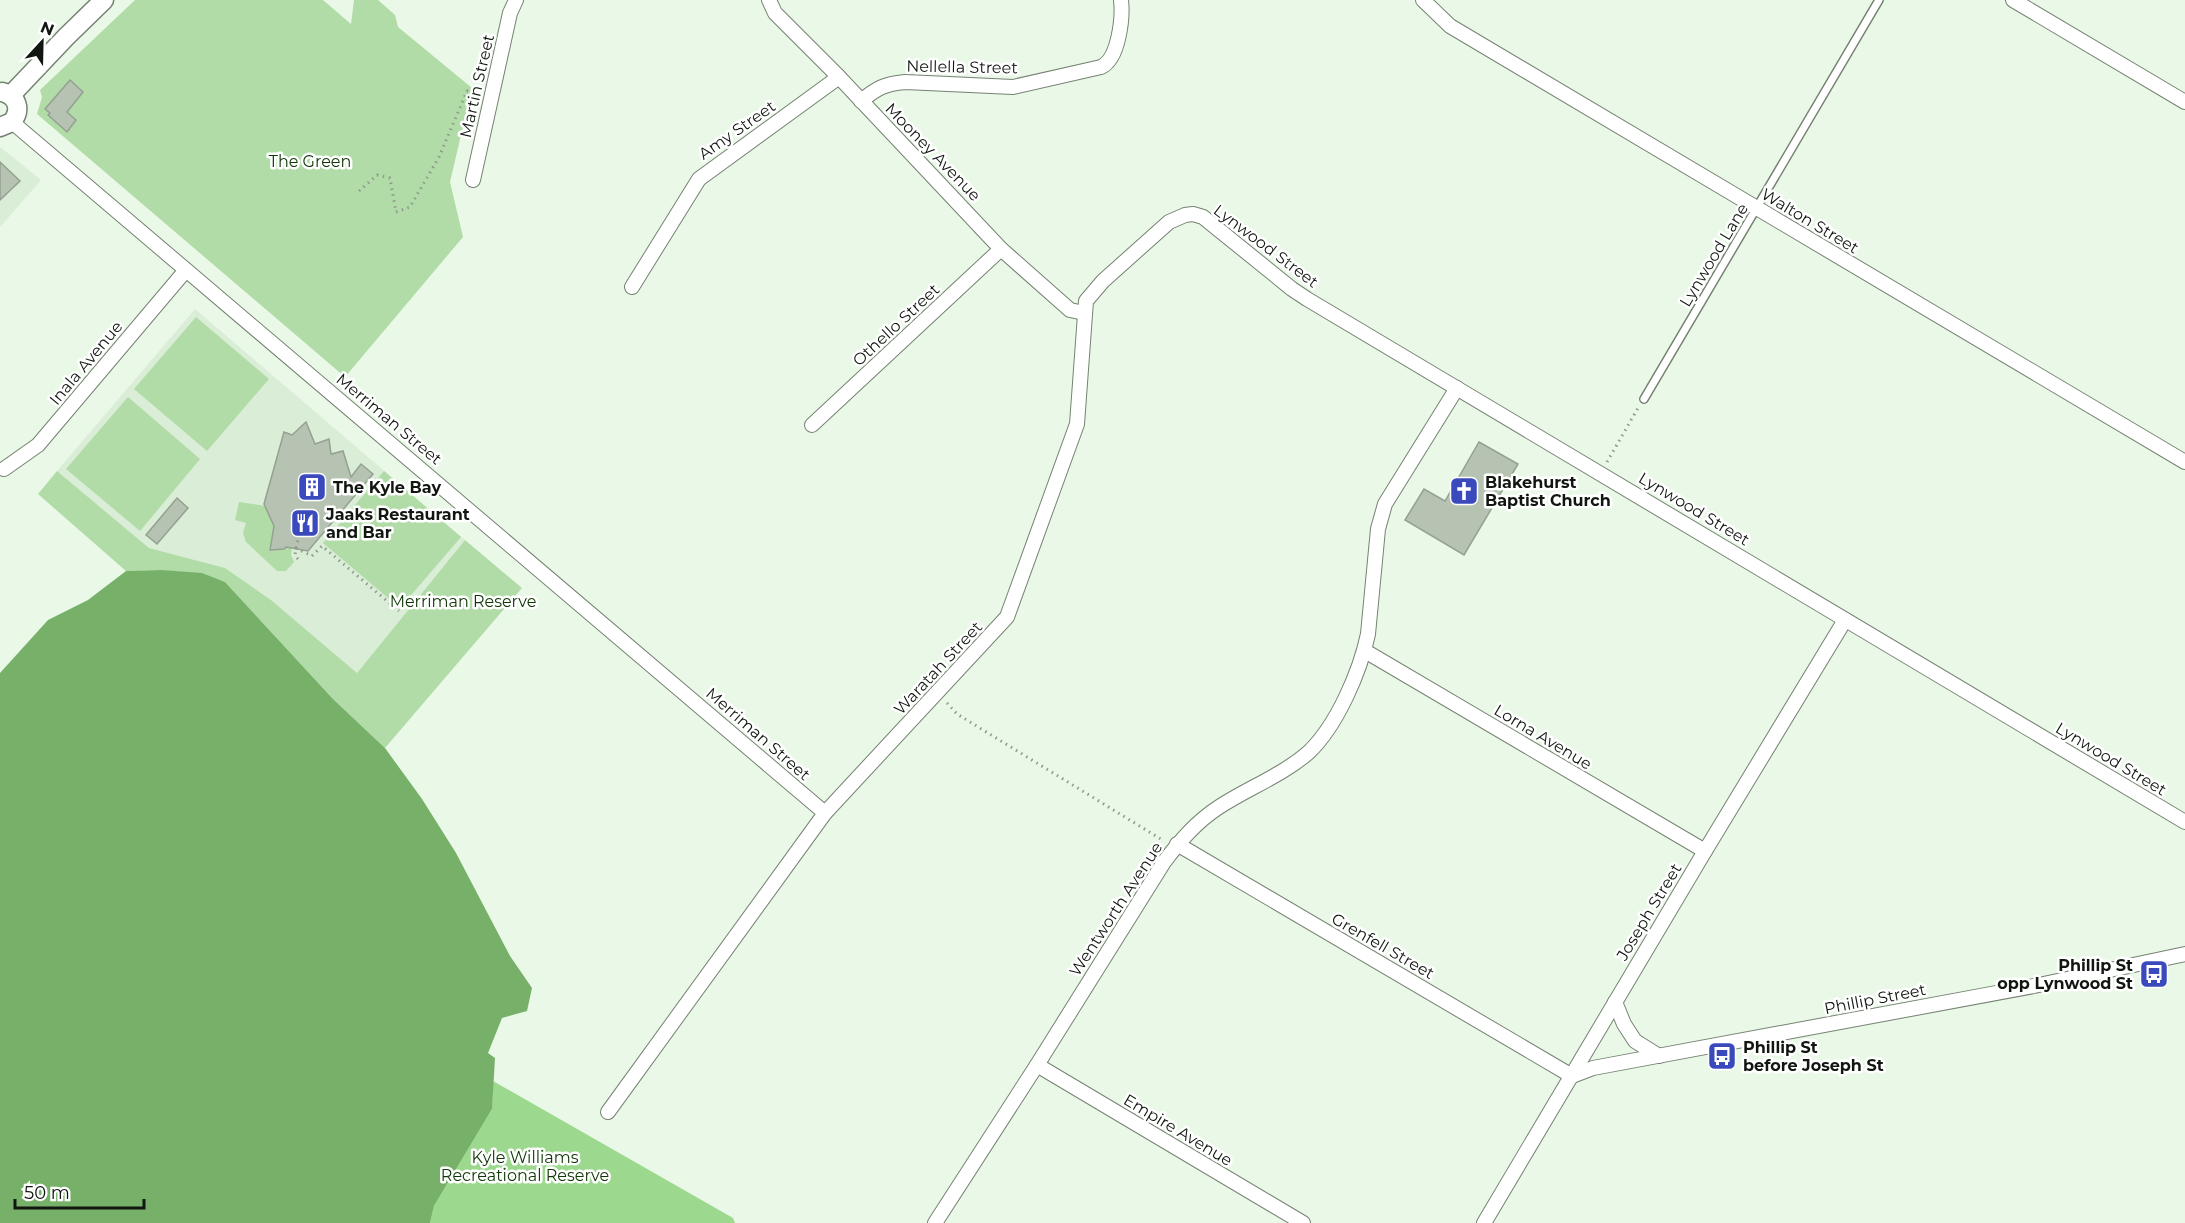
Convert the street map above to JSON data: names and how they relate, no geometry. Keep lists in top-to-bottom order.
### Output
{
  "streets": {
    "street": [
      "Nellella Street",
      "Martin Street",
      "Amy Street",
      "Mooney Avenue",
      "Walton Street",
      "Lynwood Street",
      "Othello Street",
      "Inala Avenue",
      "Merriman Street",
      "Waratah Street",
      "Lorna Avenue",
      "Wentworth Avenue",
      "Joseph Street",
      "Grenfell Street",
      "Phillip Street",
      "Empire Avenue"
    ],
    "lane": ["Lynwood Lane"]
  },
  "crossings": [
    ["Nellella Street", "Mooney Avenue"],
    ["Amy Street", "Mooney Avenue"],
    ["Mooney Avenue", "Othello Street"],
    ["Mooney Avenue", "Waratah Street"],
    ["Walton Street", "Lynwood Lane"],
    ["Lynwood Street", "Waratah Street"],
    ["Lynwood Street", "Wentworth Avenue"],
    ["Lynwood Street", "Joseph Street"],
    ["Inala Avenue", "Merriman Street"],
    ["Merriman Street", "Waratah Street"],
    ["Lorna Avenue", "Wentworth Avenue"],
    ["Lorna Avenue", "Joseph Street"],
    ["Wentworth Avenue", "Grenfell Street"],
    ["Wentworth Avenue", "Empire Avenue"],
    ["Joseph Street", "Grenfell Street"],
    ["Joseph Street", "Phillip Street"],
    ["Grenfell Street", "Phillip Street"]
  ],
  "parks": ["The Green", "Merriman Reserve", "Kyle Williams Recreational Reserve"],
  "places": {
    "building": ["The Kyle Bay"],
    "church": ["Blakehurst Baptist Church"],
    "restaurant": ["Jaaks Restaurant and Bar"],
    "bus stop": ["Phillip St opp Lynwood St", "Phillip St before Joseph St"]
  },
  "scale_bar": "50 m",
  "north": "top"
}
